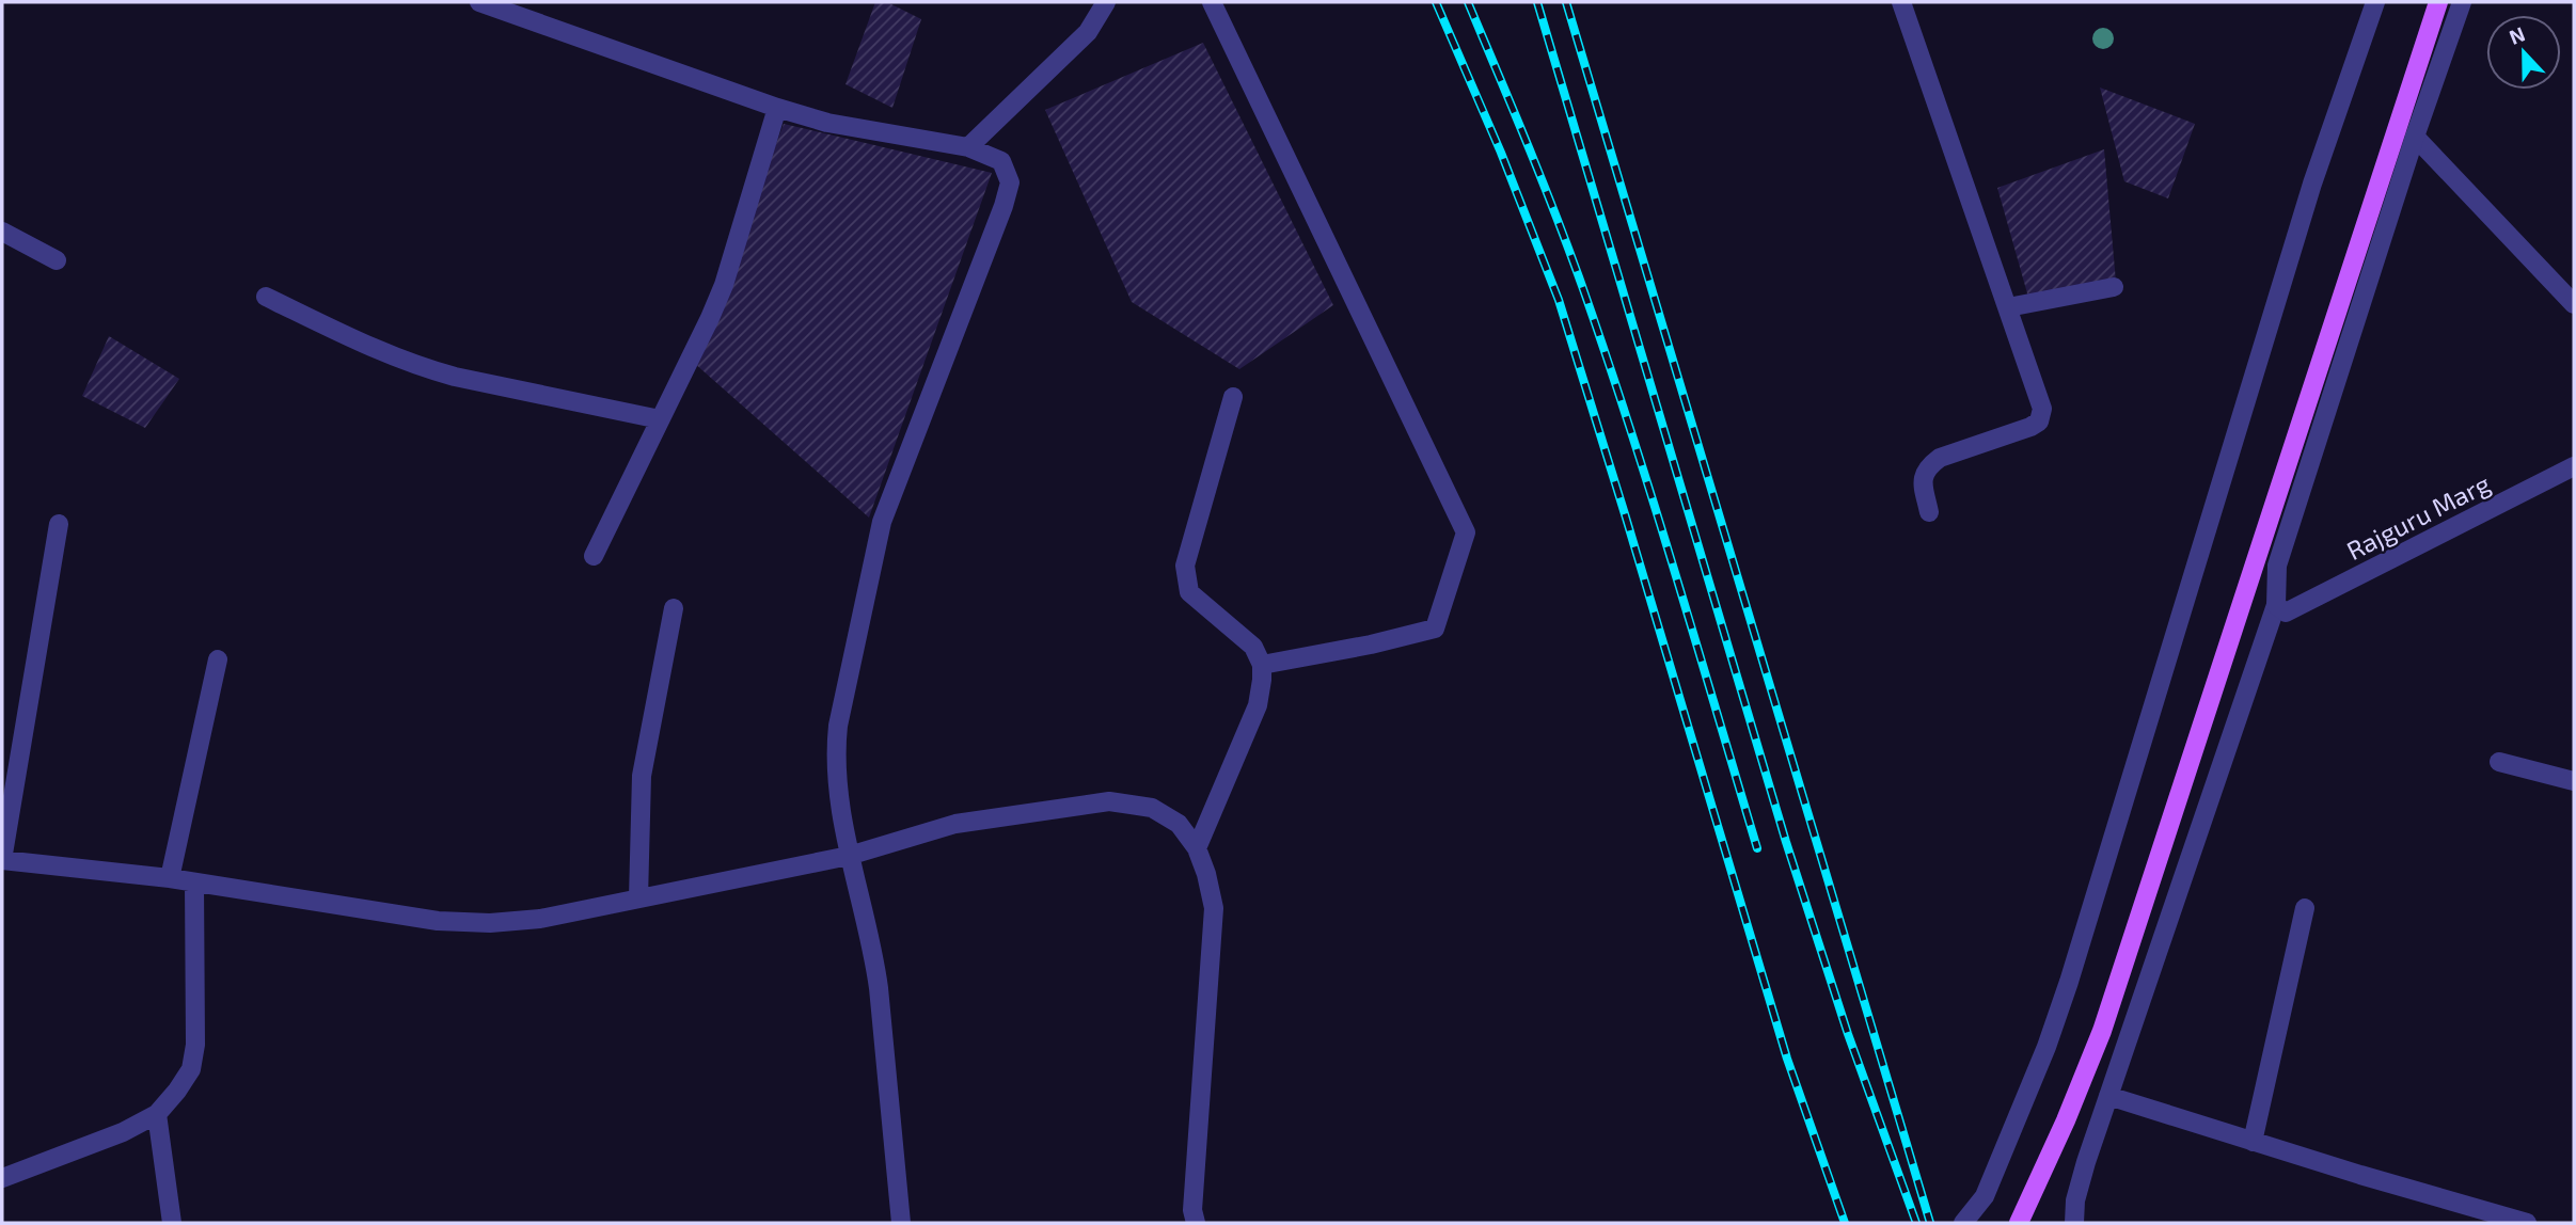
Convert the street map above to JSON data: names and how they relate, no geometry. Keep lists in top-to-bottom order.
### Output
{
  "streets": {
    "street": ["Rajguru Marg"]
  },
  "north": "top"
}
